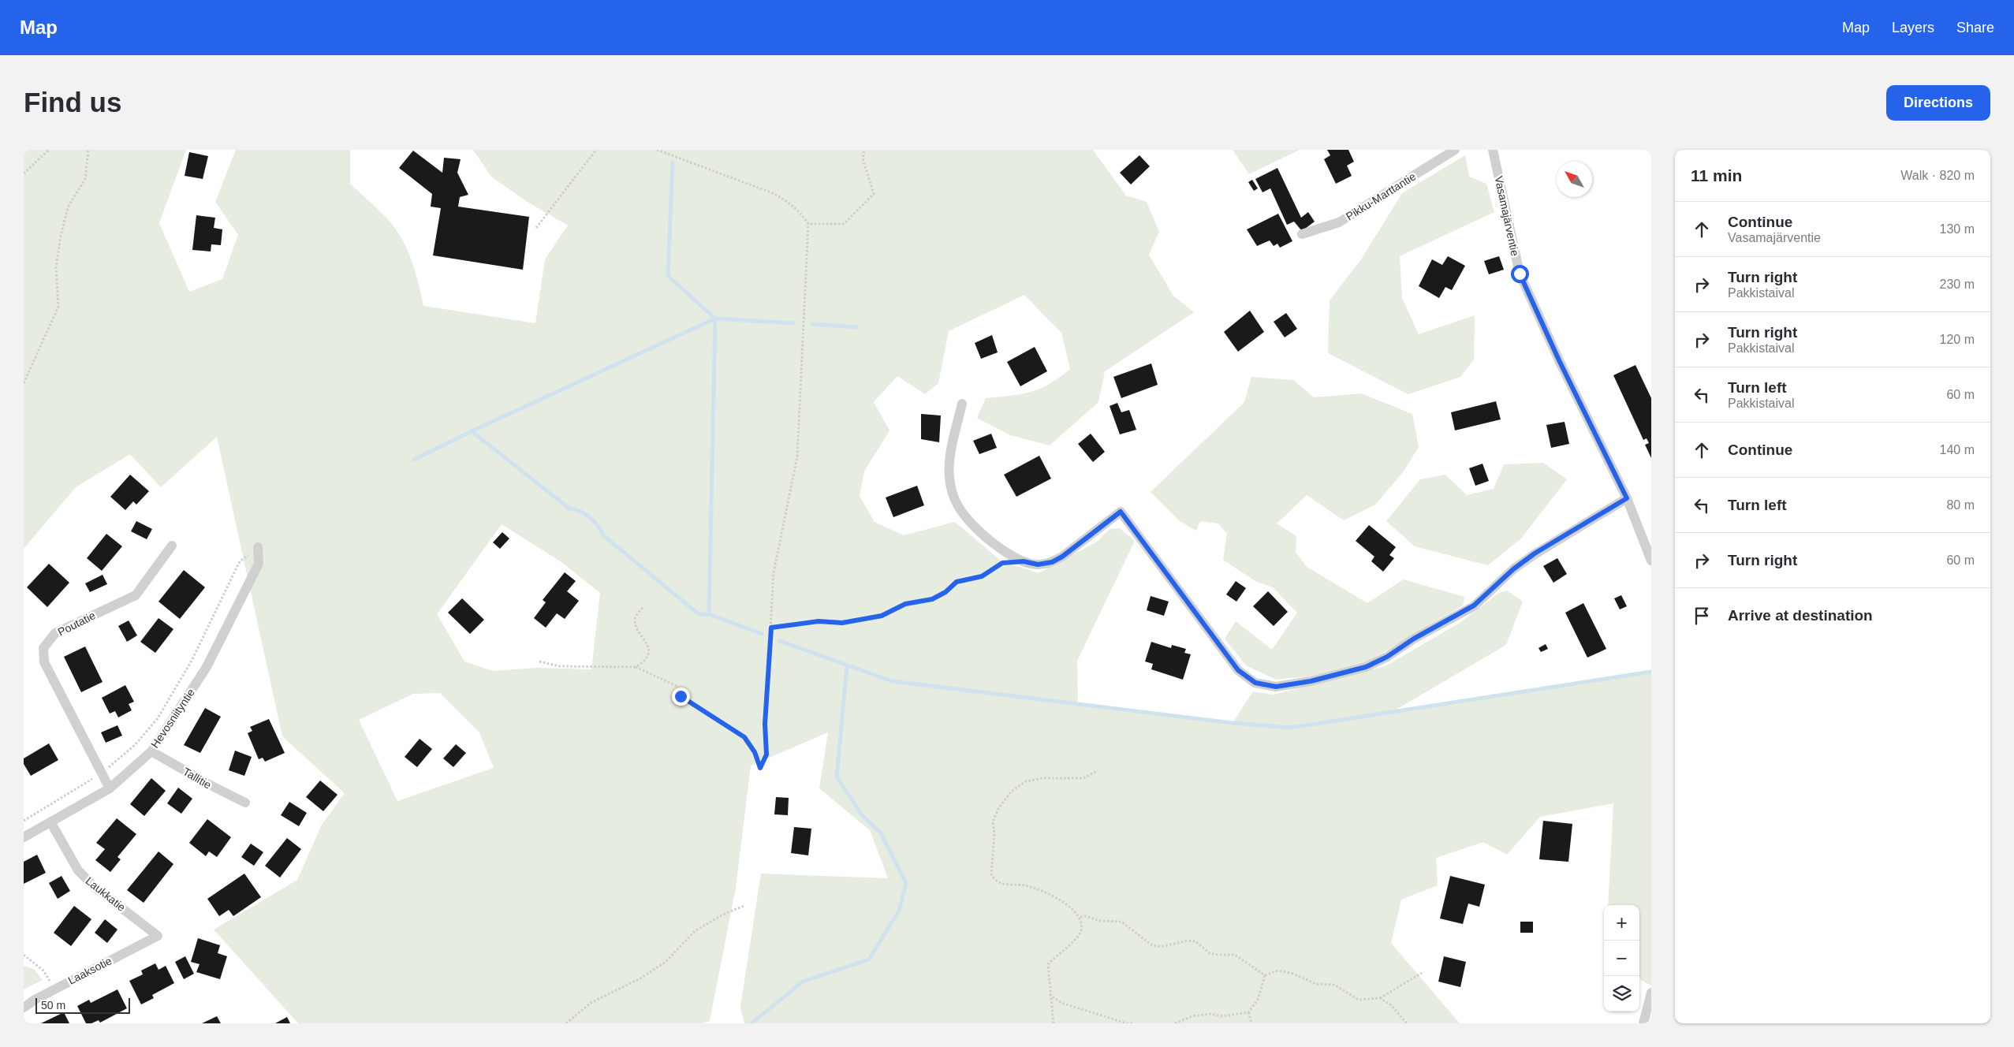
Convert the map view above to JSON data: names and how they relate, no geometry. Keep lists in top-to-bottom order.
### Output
{
  "streets": {
    "street": [
      "Pikku-Marttantie",
      "Vasamajärventie",
      "Poutatie",
      "Hevosniityntie",
      "Tallitie",
      "Laukkatie",
      "Laaksotie"
    ]
  },
  "crossings": [
    ["Poutatie", "Hevosniityntie"],
    ["Hevosniityntie", "Tallitie"],
    ["Hevosniityntie", "Laukkatie"],
    ["Laukkatie", "Laaksotie"]
  ],
  "scale_bar": "50 m",
  "north": "top left",
  "page": {
    "header": "Map",
    "nav": ["Map", "Layers", "Share"],
    "buttons": "Directions",
    "title": "Find us",
    "heading": ["11 min", "Walk · 820 m"],
    "list": [
      ["Continue", "Vasamajärventie", "130 m"],
      ["Turn right", "Pakkistaival", "230 m"],
      ["Turn right", "Pakkistaival", "120 m"],
      ["Turn left", "Pakkistaival", "60 m"],
      ["Continue", "140 m"],
      ["Turn left", "80 m"],
      ["Turn right", "60 m"],
      "Arrive at destination"
    ],
    "map_buttons": ["+", "−"],
    "scale": "50 m"
  }
}
